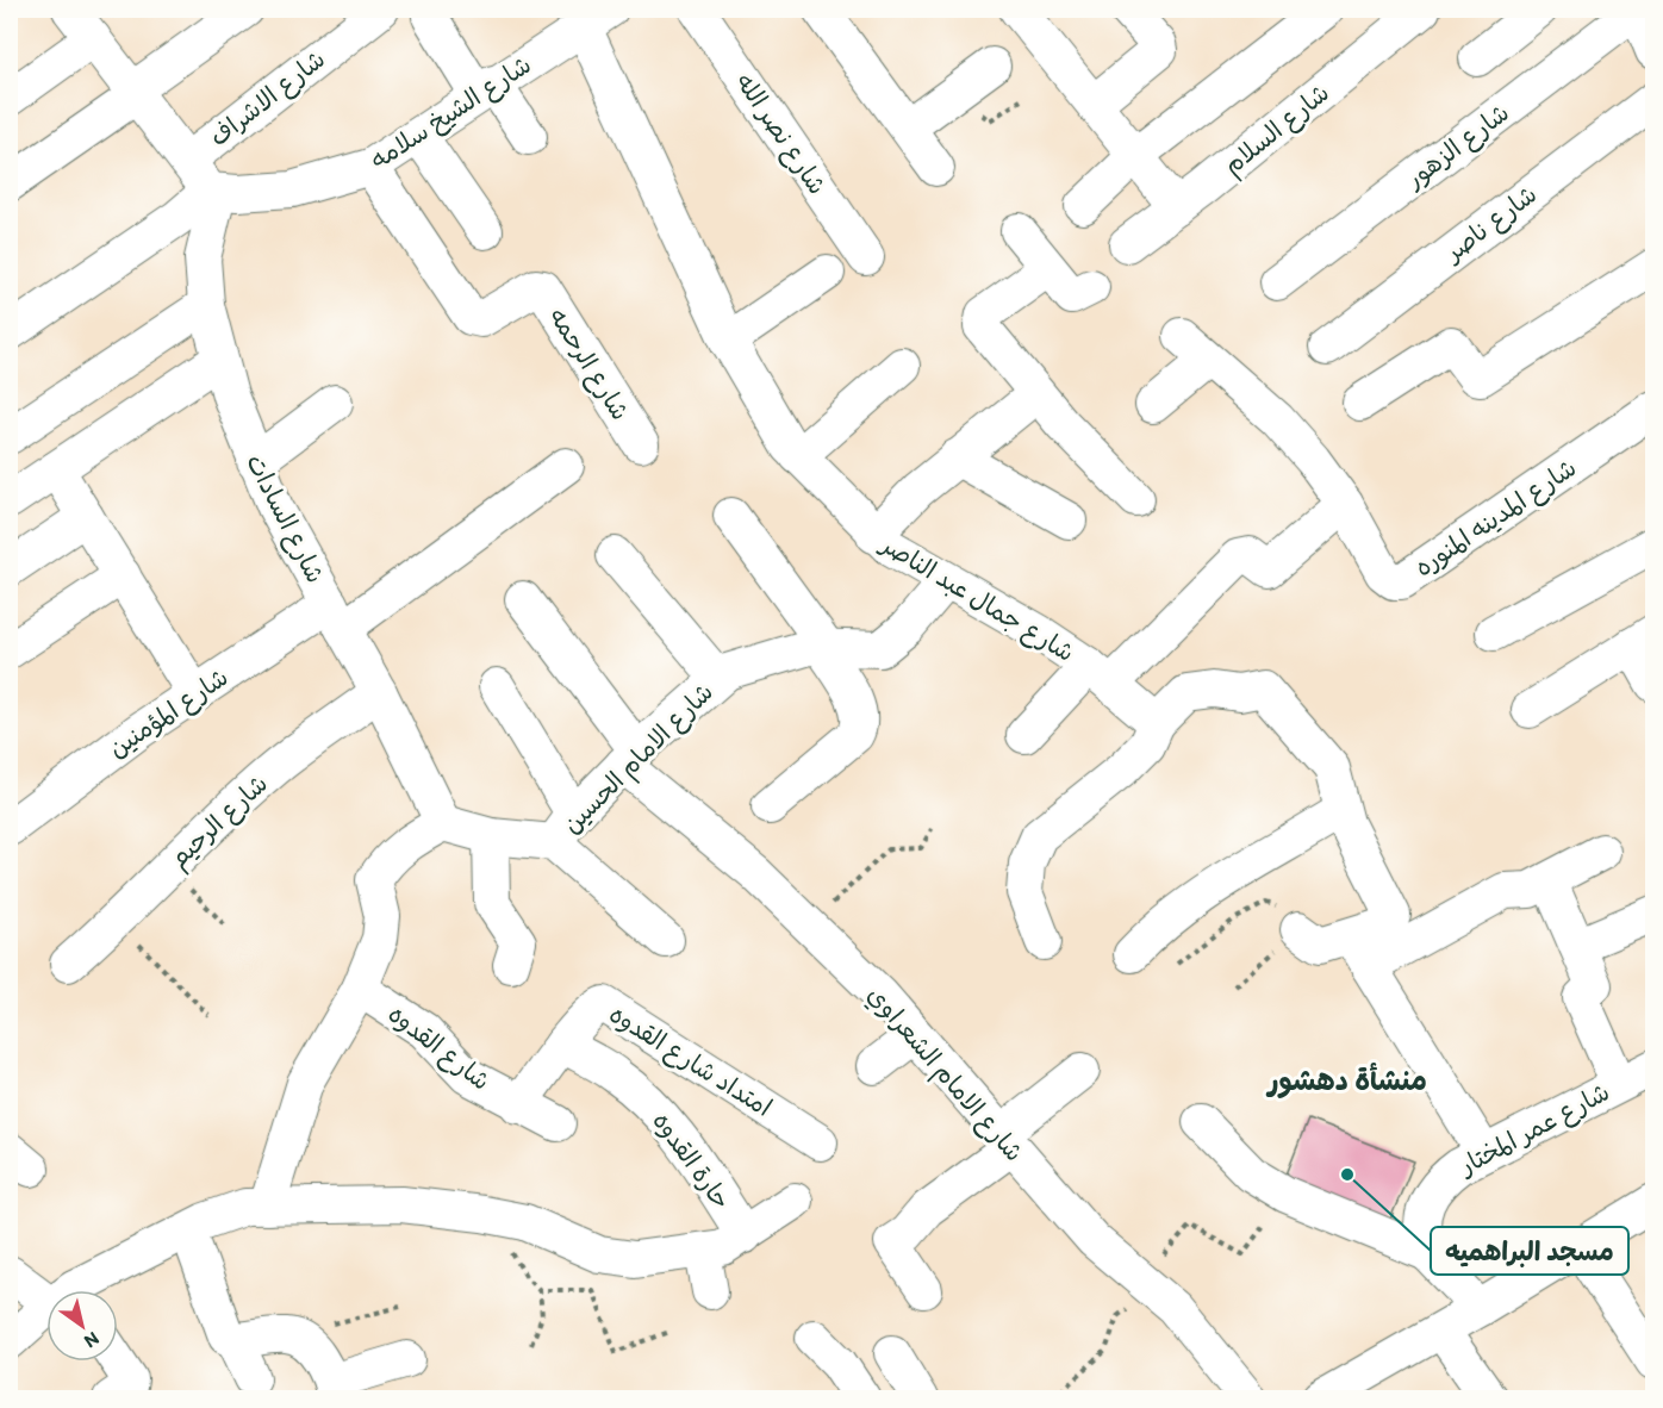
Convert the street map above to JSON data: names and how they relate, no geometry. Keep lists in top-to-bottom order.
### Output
{
  "streets": {
    "street": [
      "شارع الاشراف",
      "شارع الشيخ سلامه",
      "شارع السلام",
      "شارع نصر الله",
      "شارع الزهور",
      "شارع ناصر",
      "شارع الرحمه",
      "شارع المدينه المنوره",
      "شارع السادات",
      "شارع جمال عبد الناصر",
      "شارع المؤمنين",
      "شارع الامام الحسين",
      "شارع الرحيم",
      "شارع القدوه",
      "امتداد شارع القدوه",
      "شارع الامام الشعراوي",
      "شارع عمر المختار",
      "حارة القدوه"
    ]
  },
  "crossings": [
    ["شارع الاشراف", "شارع الشيخ سلامه"],
    ["شارع الاشراف", "شارع السادات"],
    ["شارع الشيخ سلامه", "شارع الرحمه"],
    ["شارع الشيخ سلامه", "شارع السادات"],
    ["شارع الشيخ سلامه", "شارع جمال عبد الناصر"],
    ["شارع السادات", "شارع المؤمنين"],
    ["شارع السادات", "شارع الرحيم"],
    ["شارع جمال عبد الناصر", "شارع الامام الحسين"],
    ["شارع الامام الحسين", "شارع الامام الشعراوي"],
    ["شارع القدوه", "امتداد شارع القدوه"],
    ["امتداد شارع القدوه", "حارة القدوه"]
  ],
  "districts": ["منشأة دهشور"],
  "places": ["مسجد البراهميه"],
  "north": "bottom right"
}
